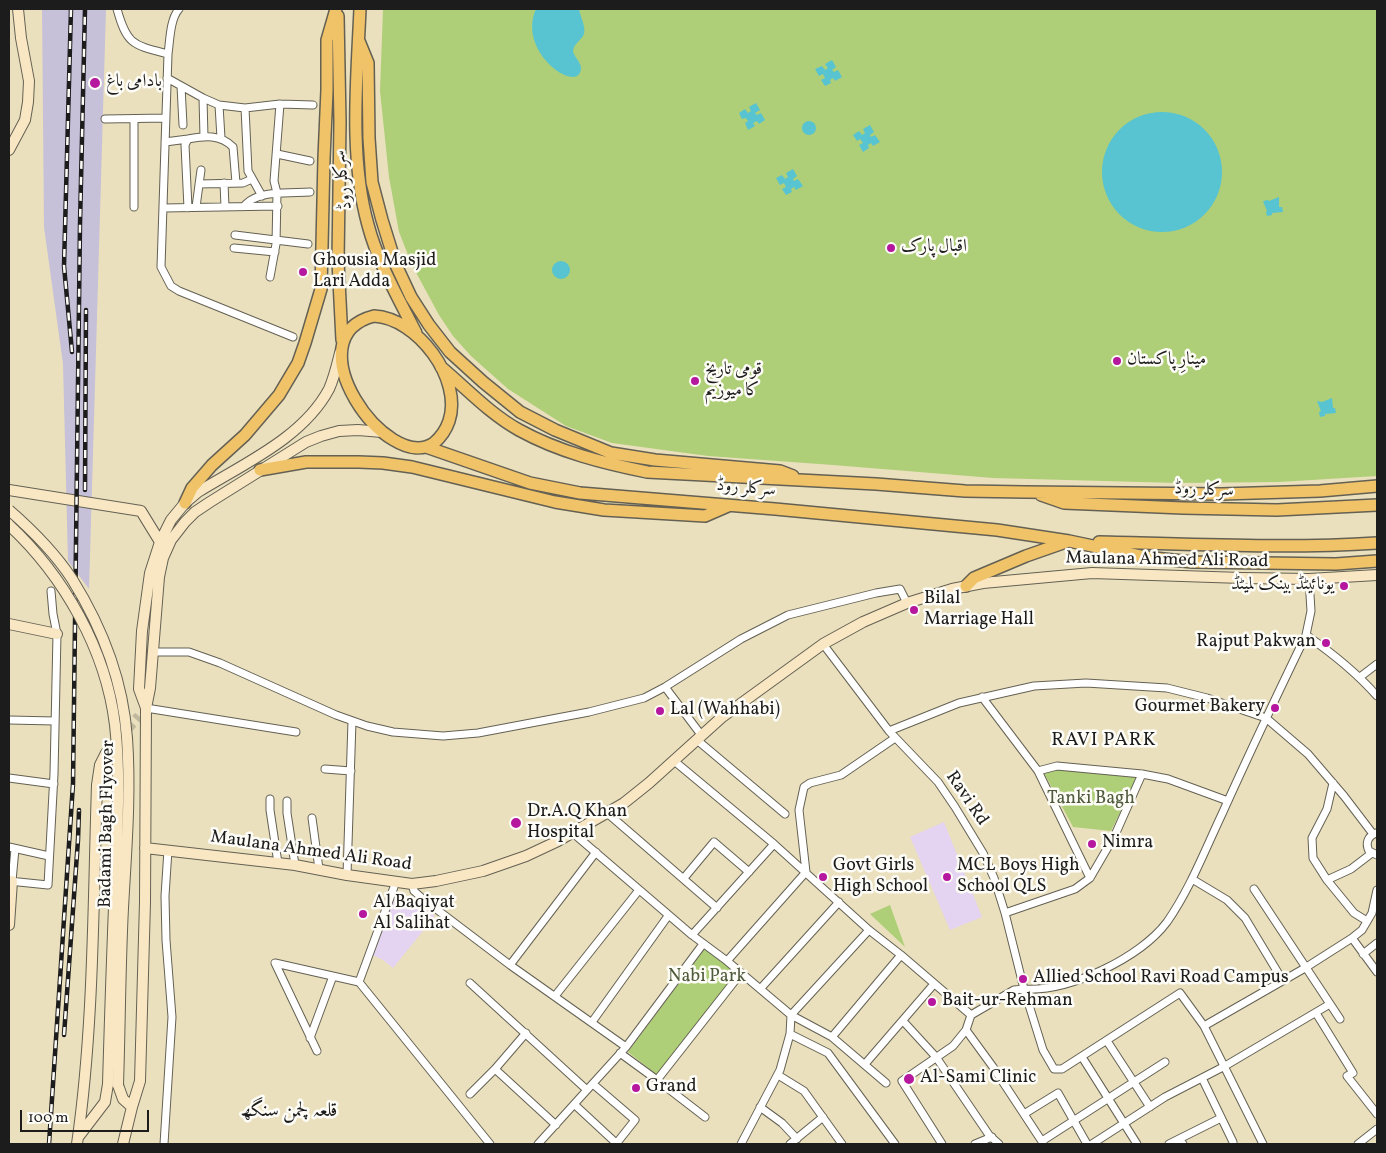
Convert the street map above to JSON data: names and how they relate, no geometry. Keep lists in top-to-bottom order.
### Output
{
  "streets": {
    "main road": ["سرکلر روڈ"],
    "street": ["Maulana Ahmed Ali Road", "Ravi Rd", "Badami Bagh Flyover"]
  },
  "crossings": [
    ["Maulana Ahmed Ali Road", "Ravi Rd"]
  ],
  "districts": ["RAVI PARK", "قلعہ لچمن سنگھ"],
  "parks": ["Tanki Bagh", "Nabi Park"],
  "places": [
    "بادامی باغ",
    "اقبال پارک",
    "Ghousia Masjid Lari Adda",
    "مینارِ پاکستان",
    "قومی تاریخ کا میوزیم",
    "یونائیٹڈ بینک لمیٹڈ",
    "Bilal Marriage Hall",
    "Rajput Pakwan",
    "Gourmet Bakery",
    "Lal (Wahhabi)",
    "Dr.A.Q Khan Hospital",
    "Nimra",
    "Govt Girls High School",
    "MCL Boys High School QLS",
    "Al Baqiyat Al Salihat",
    "Allied School Ravi Road Campus",
    "Bait-ur-Rehman",
    "Al-Sami Clinic",
    "Grand"
  ],
  "scale_bar": "100 m"
}
